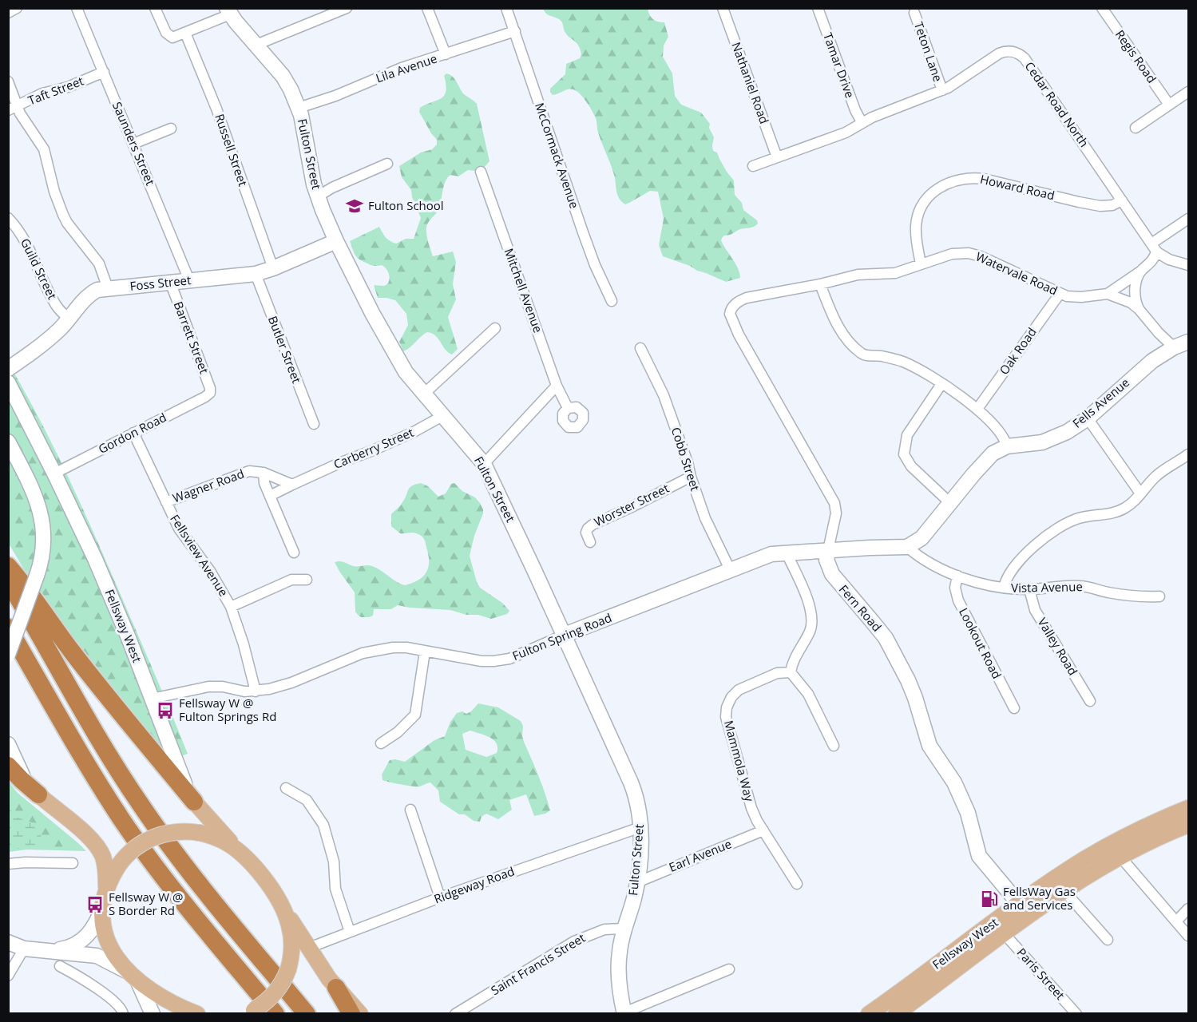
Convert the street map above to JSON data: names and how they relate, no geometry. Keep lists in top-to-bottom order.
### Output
{
  "streets": {
    "main road": ["Fellsway West"],
    "street": [
      "Teton Lane",
      "Regis Road",
      "Tamar Drive",
      "Lila Avenue",
      "Nathaniel Road",
      "Taft Street",
      "Cedar Road North",
      "Saunders Street",
      "Russell Street",
      "Fulton Street",
      "McCormack Avenue",
      "Howard Road",
      "Guild Street",
      "Watervale Road",
      "Foss Street",
      "Mitchell Avenue",
      "Barrett Street",
      "Butler Street",
      "Oak Road",
      "Fells Avenue",
      "Gordon Road",
      "Carberry Street",
      "Cobb Street",
      "Wagner Road",
      "Worster Street",
      "Fellsview Avenue",
      "Vista Avenue",
      "Fern Road",
      "Fulton Spring Road",
      "Lookout Road",
      "Valley Road",
      "Mammola Way",
      "Earl Avenue",
      "Ridgeway Road",
      "Saint Francis Street",
      "Paris Street"
    ]
  },
  "crossings": [
    ["Teton Lane", "Cedar Road North"],
    ["Tamar Drive", "Cedar Road North"],
    ["Lila Avenue", "Fulton Street"],
    ["Lila Avenue", "McCormack Avenue"],
    ["Nathaniel Road", "Cedar Road North"],
    ["Taft Street", "Saunders Street"],
    ["Cedar Road North", "Howard Road"],
    ["Saunders Street", "Foss Street"],
    ["Russell Street", "Foss Street"],
    ["Fulton Street", "Foss Street"],
    ["Fulton Street", "Carberry Street"],
    ["Fulton Street", "Fulton Spring Road"],
    ["Fulton Street", "Earl Avenue"],
    ["Fulton Street", "Ridgeway Road"],
    ["Fulton Street", "Saint Francis Street"],
    ["Howard Road", "Watervale Road"],
    ["Guild Street", "Foss Street"],
    ["Watervale Road", "Oak Road"],
    ["Watervale Road", "Fells Avenue"],
    ["Watervale Road", "Fern Road"],
    ["Foss Street", "Barrett Street"],
    ["Foss Street", "Butler Street"],
    ["Barrett Street", "Gordon Road"],
    ["Fells Avenue", "Vista Avenue"],
    ["Gordon Road", "Fellsview Avenue"],
    ["Gordon Road", "Fellsway West"],
    ["Carberry Street", "Wagner Road"],
    ["Cobb Street", "Worster Street"],
    ["Cobb Street", "Fulton Spring Road"],
    ["Wagner Road", "Fellsview Avenue"],
    ["Fellsview Avenue", "Fulton Spring Road"],
    ["Vista Avenue", "Lookout Road"],
    ["Vista Avenue", "Valley Road"],
    ["Fern Road", "Fellsway West"],
    ["Fern Road", "Fulton Spring Road"],
    ["Fellsway West", "Fulton Spring Road"],
    ["Fellsway West", "Paris Street"],
    ["Mammola Way", "Earl Avenue"]
  ],
  "places": {
    "school or university": ["Fulton School"],
    "bus stop": ["Fellsway W @ Fulton Springs Rd", "Fellsway W @ S Border Rd"],
    "fuel station": ["FellsWay Gas and Services"]
  }
}
